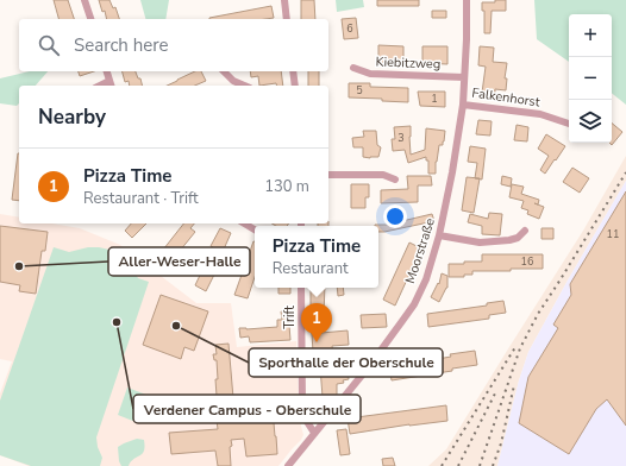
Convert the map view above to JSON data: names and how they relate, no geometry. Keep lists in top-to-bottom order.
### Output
{
  "streets": {
    "street": [
      "Kiebitzweg",
      "Falkenhorst",
      "Moorstraße",
      "Trift"
    ]
  },
  "crossings": [
    ["Kiebitzweg", "Moorstraße"],
    ["Falkenhorst", "Moorstraße"],
    ["Moorstraße", "Trift"]
  ],
  "places": ["Aller-Weser-Halle", "Verdener Campus - Oberschule", "Sporthalle der Oberschule"],
  "house_numbers": [
    "6",
    "5",
    "1",
    "3",
    "11",
    "16"
  ],
  "page": {
    "map_buttons": ["+", "−"],
    "search": "Search here",
    "heading": "Nearby",
    "list": [
      {
        "mark": "1",
        "name": "Pizza Time",
        "note": "Restaurant · Trift",
        "value": "130 m"
      }
    ],
    "popup": ["Pizza Time", "Restaurant"],
    "pins": "1"
  }
}
